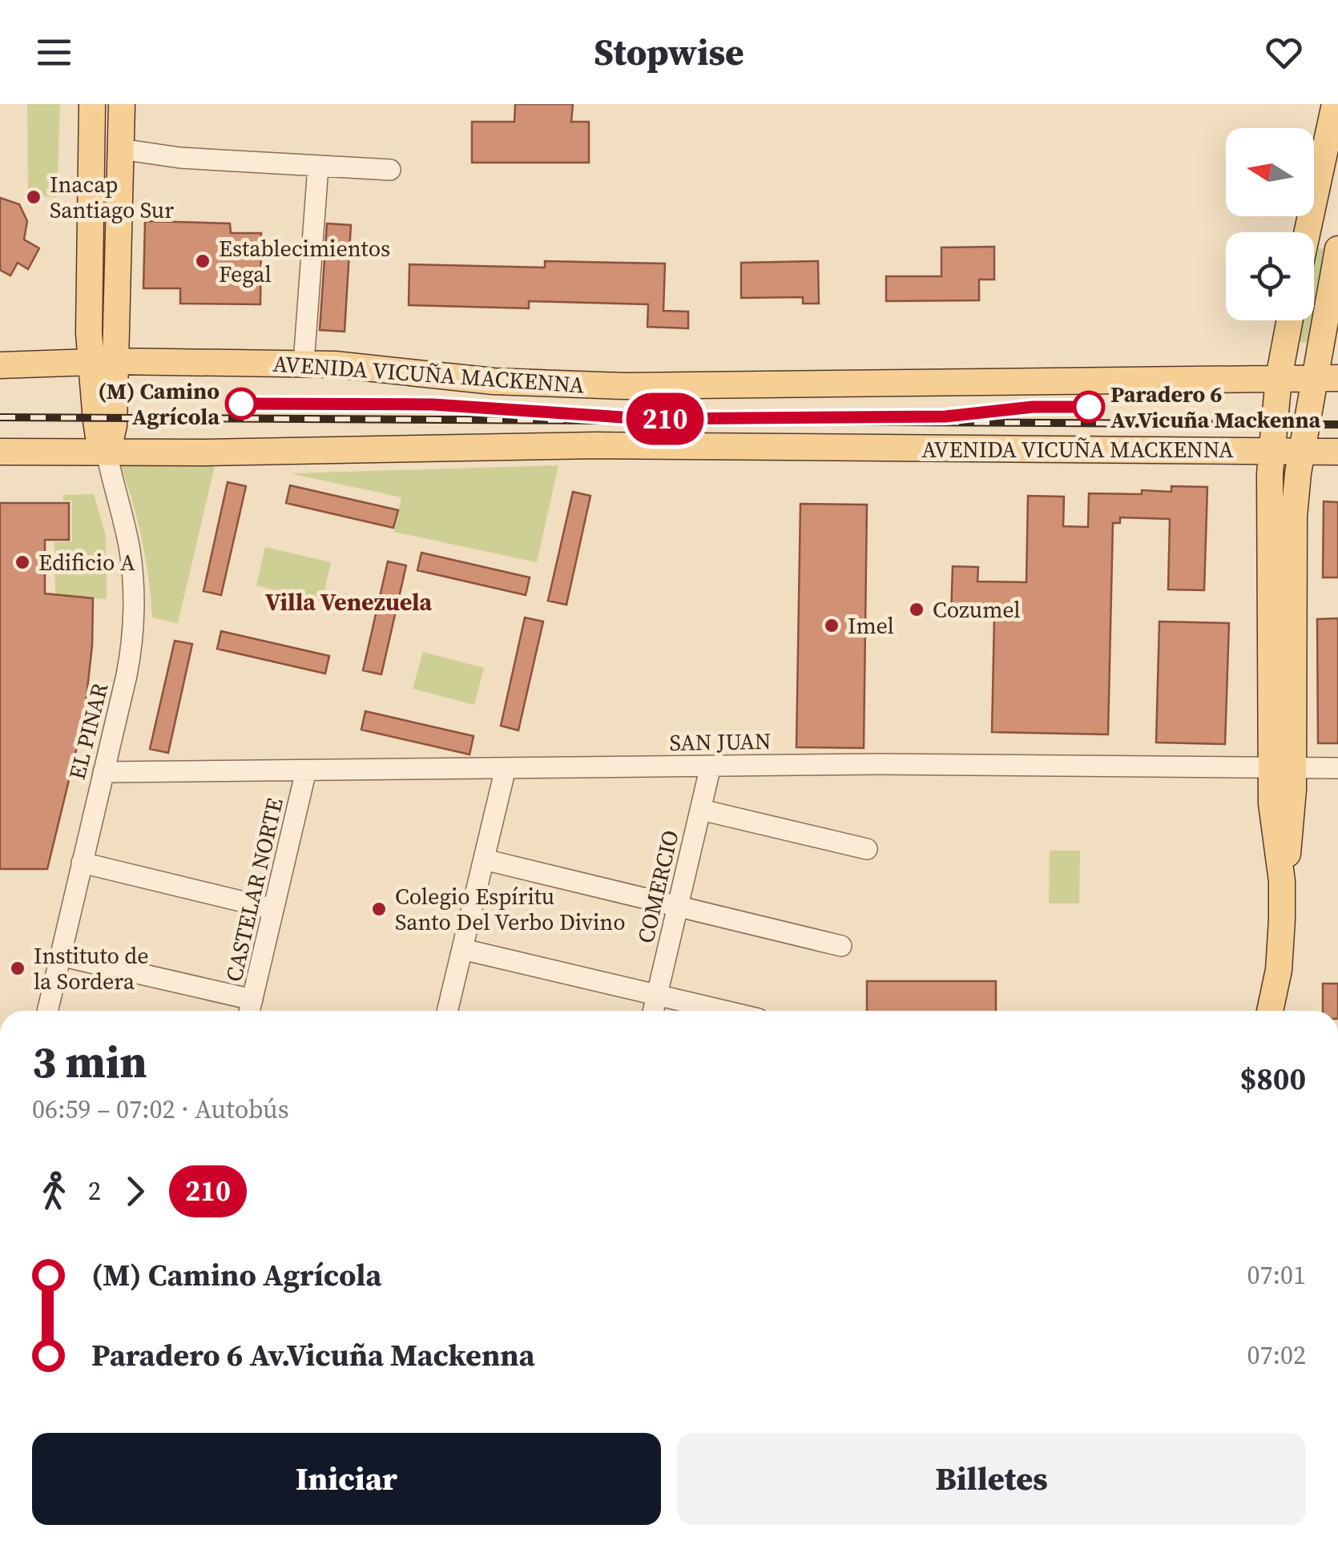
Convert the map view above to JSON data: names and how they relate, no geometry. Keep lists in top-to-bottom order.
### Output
{
  "streets": {
    "main road": ["AVENIDA VICUÑA MACKENNA"],
    "street": [
      "EL PINAR",
      "SAN JUAN",
      "COMERCIO",
      "CASTELAR NORTE"
    ]
  },
  "crossings": [
    ["AVENIDA VICUÑA MACKENNA", "EL PINAR"],
    ["EL PINAR", "SAN JUAN"],
    ["SAN JUAN", "COMERCIO"],
    ["SAN JUAN", "CASTELAR NORTE"]
  ],
  "districts": ["Villa Venezuela"],
  "places": [
    "Inacap Santiago Sur",
    "Establecimientos Fegal",
    "(M) Camino Agrícola",
    "Paradero 6 Av.Vicuña Mackenna",
    "Edificio A",
    "Cozumel",
    "Imel",
    "Colegio Espíritu Santo Del Verbo Divino",
    "Instituto de la Sordera"
  ],
  "lines": ["bus line 210"],
  "north": "left",
  "page": {
    "header": "Stopwise",
    "on_map": "210",
    "heading": ["3 min", "06:59 – 07:02 · Autobús", "$800"],
    "legs": ["2", "210"],
    "list": [
      {
        "name": "(M) Camino Agrícola",
        "value": "07:01"
      },
      {
        "name": "Paradero 6 Av.Vicuña Mackenna",
        "value": "07:02"
      }
    ],
    "buttons": ["Iniciar", "Billetes"]
  }
}
